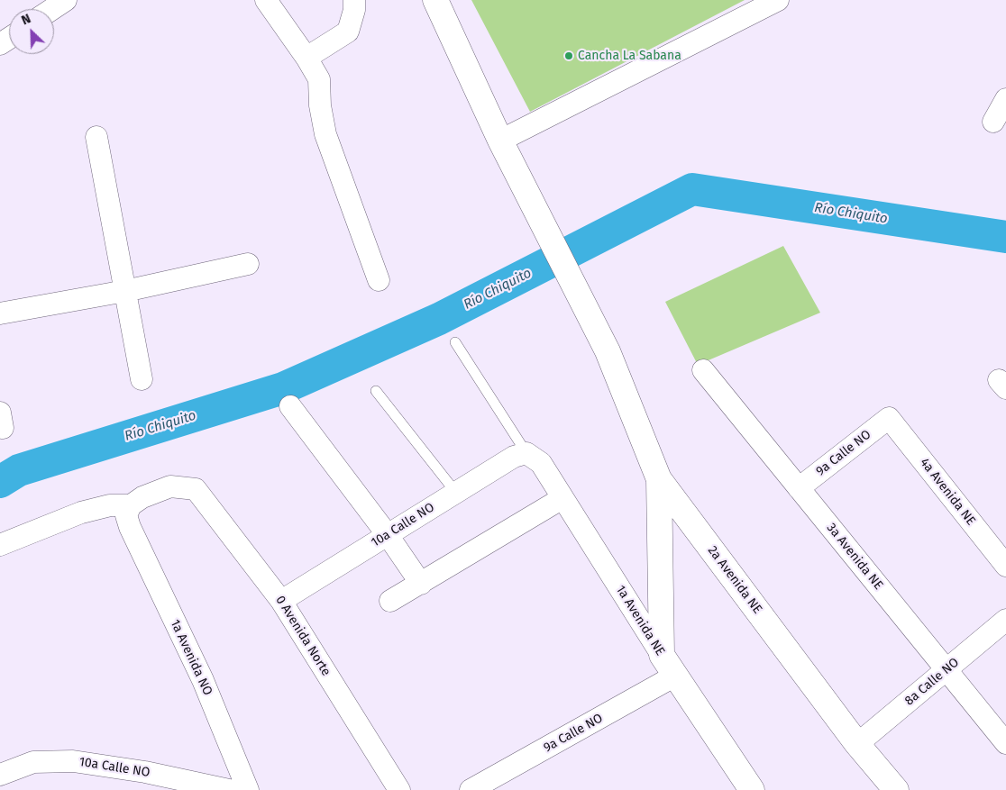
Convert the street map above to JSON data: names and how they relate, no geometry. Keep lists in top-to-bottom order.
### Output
{
  "streets": {
    "street": [
      "9a Calle NO",
      "4a Avenida NE",
      "10a Calle NO",
      "3a Avenida NE",
      "2a Avenida NE",
      "1a Avenida NE",
      "0 Avenida Norte",
      "1a Avenida NO",
      "8a Calle NO"
    ]
  },
  "crossings": [
    ["9a Calle NO", "4a Avenida NE"],
    ["9a Calle NO", "3a Avenida NE"],
    ["9a Calle NO", "1a Avenida NE"],
    ["10a Calle NO", "1a Avenida NE"],
    ["10a Calle NO", "0 Avenida Norte"],
    ["3a Avenida NE", "8a Calle NO"],
    ["2a Avenida NE", "8a Calle NO"],
    ["0 Avenida Norte", "1a Avenida NO"]
  ],
  "water": ["Río Chiquito"],
  "places": ["Cancha La Sabana"],
  "north": "top left"
}
